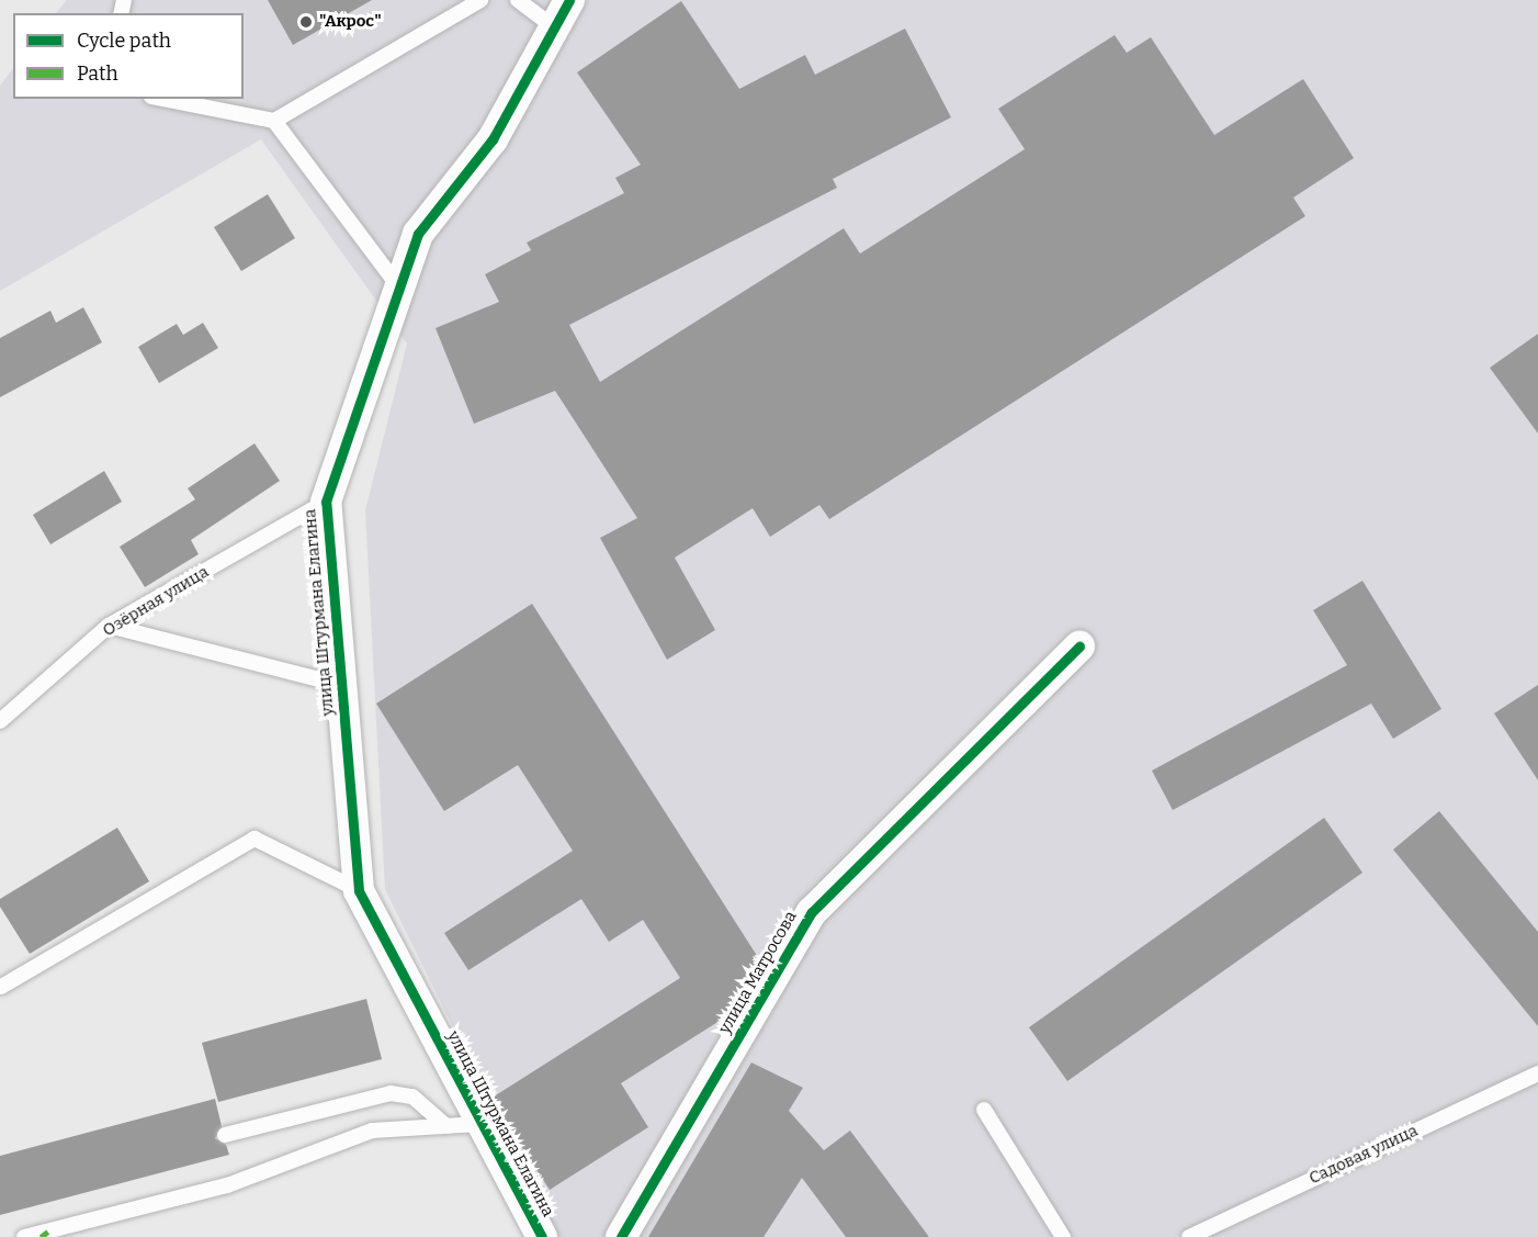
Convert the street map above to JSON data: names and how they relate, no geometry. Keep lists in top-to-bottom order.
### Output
{
  "streets": {
    "street": ["улица Штурмана Елагина", "улица Матросова"],
    "lane": ["Озёрная улица", "Садовая улица"]
  },
  "crossings": [
    ["Озёрная улица", "улица Штурмана Елагина"]
  ],
  "places": ["\"Акрос\""],
  "legend": ["Cycle path", "Path"]
}
